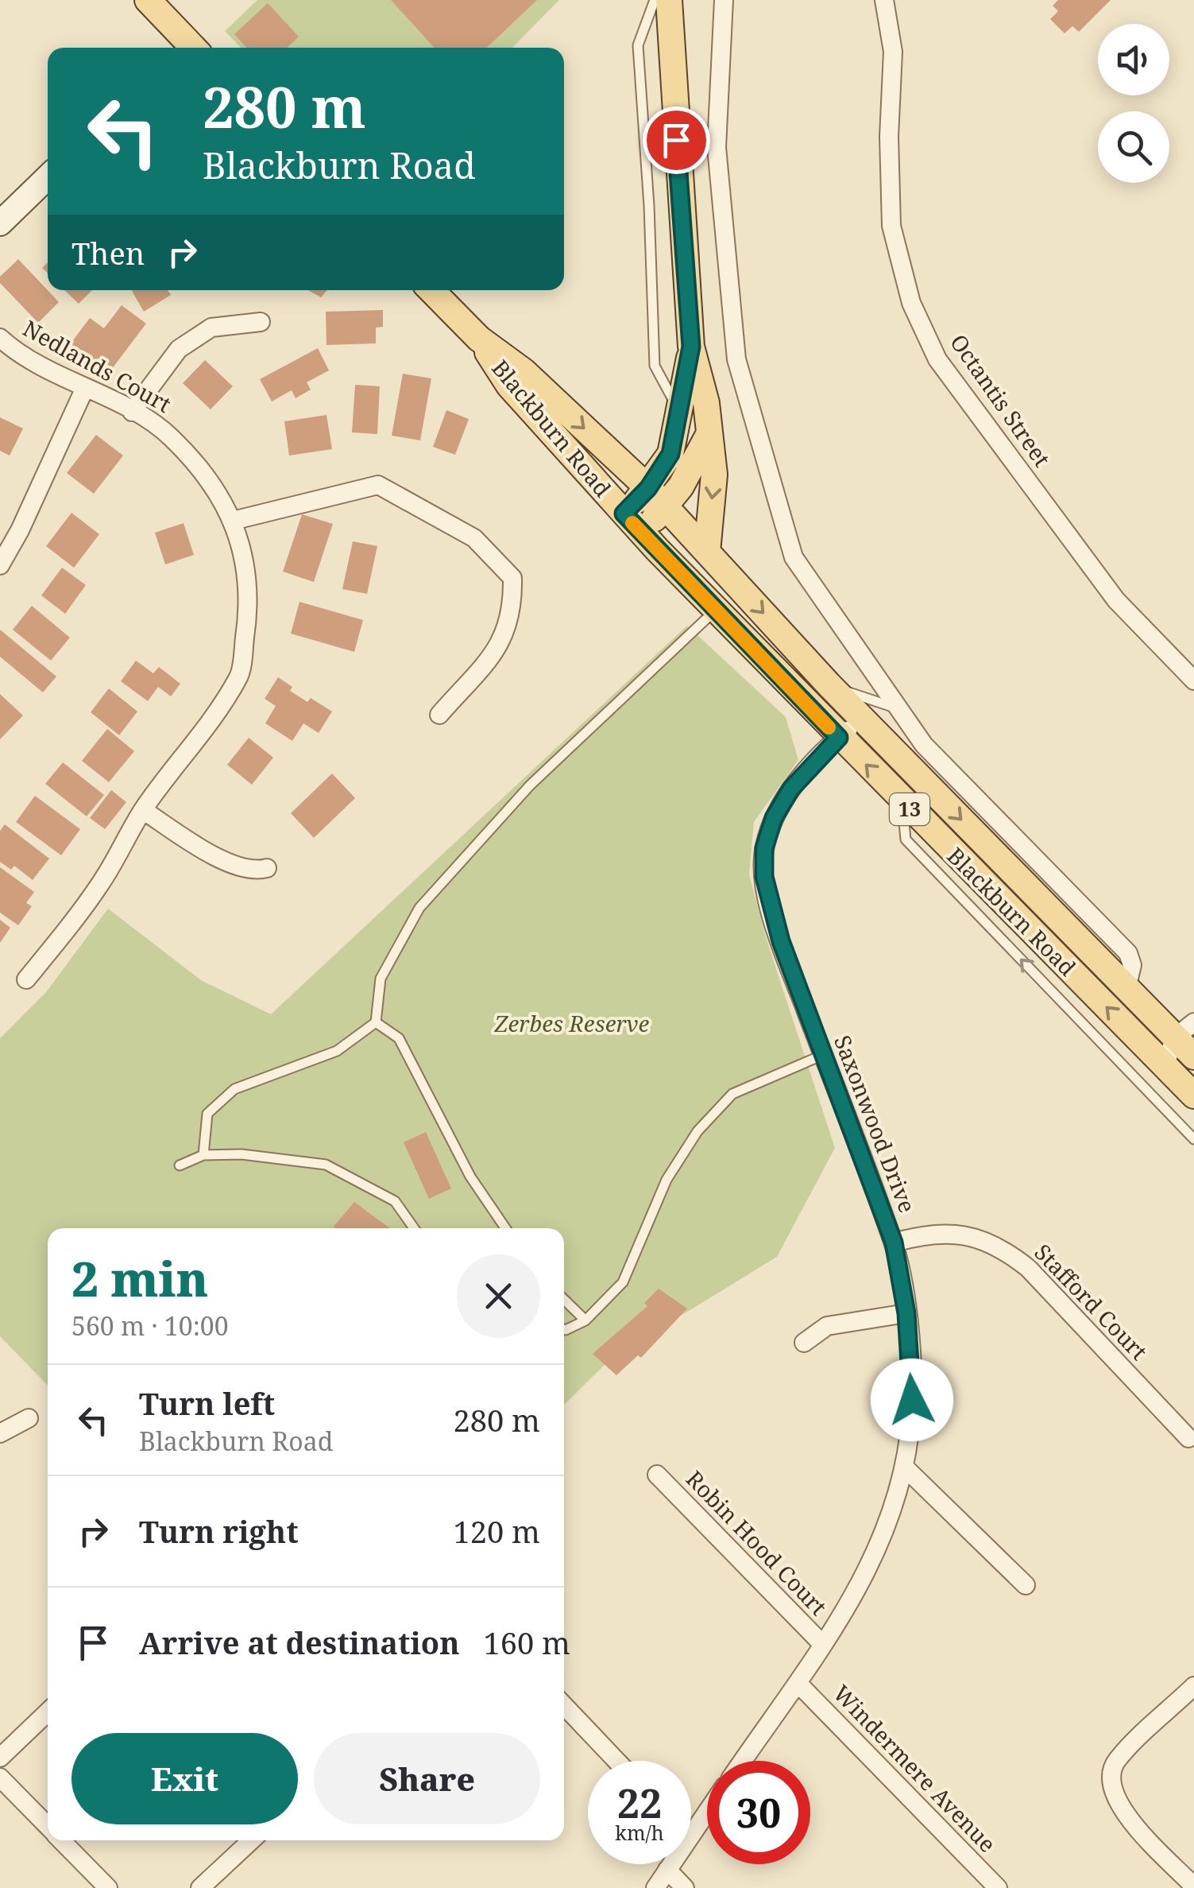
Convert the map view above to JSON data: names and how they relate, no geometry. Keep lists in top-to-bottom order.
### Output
{
  "streets": {
    "main road": ["Blackburn Road", "13"],
    "street": [
      "Nedlands Court",
      "Octantis Street",
      "Saxonwood Drive",
      "Stafford Court",
      "Robin Hood Court",
      "Windermere Avenue"
    ]
  },
  "crossings": [
    ["Blackburn Road", "Saxonwood Drive"],
    ["Saxonwood Drive", "Stafford Court"],
    ["Saxonwood Drive", "Robin Hood Court"],
    ["Saxonwood Drive", "Windermere Avenue"]
  ],
  "parks": ["Zerbes Reserve"],
  "page": {
    "turn": ["280 m", "Blackburn Road"],
    "then": "Then",
    "heading": ["2 min", "560 m · 10:00"],
    "list": [
      {
        "name": "Turn left",
        "note": "Blackburn Road",
        "value": "280 m"
      },
      {
        "name": "Turn right",
        "value": "120 m"
      },
      {
        "name": "Arrive at destination",
        "value": "160 m"
      }
    ],
    "buttons": ["Exit", "Share"],
    "speed": "22 km/h",
    "limit": "30"
  }
}
